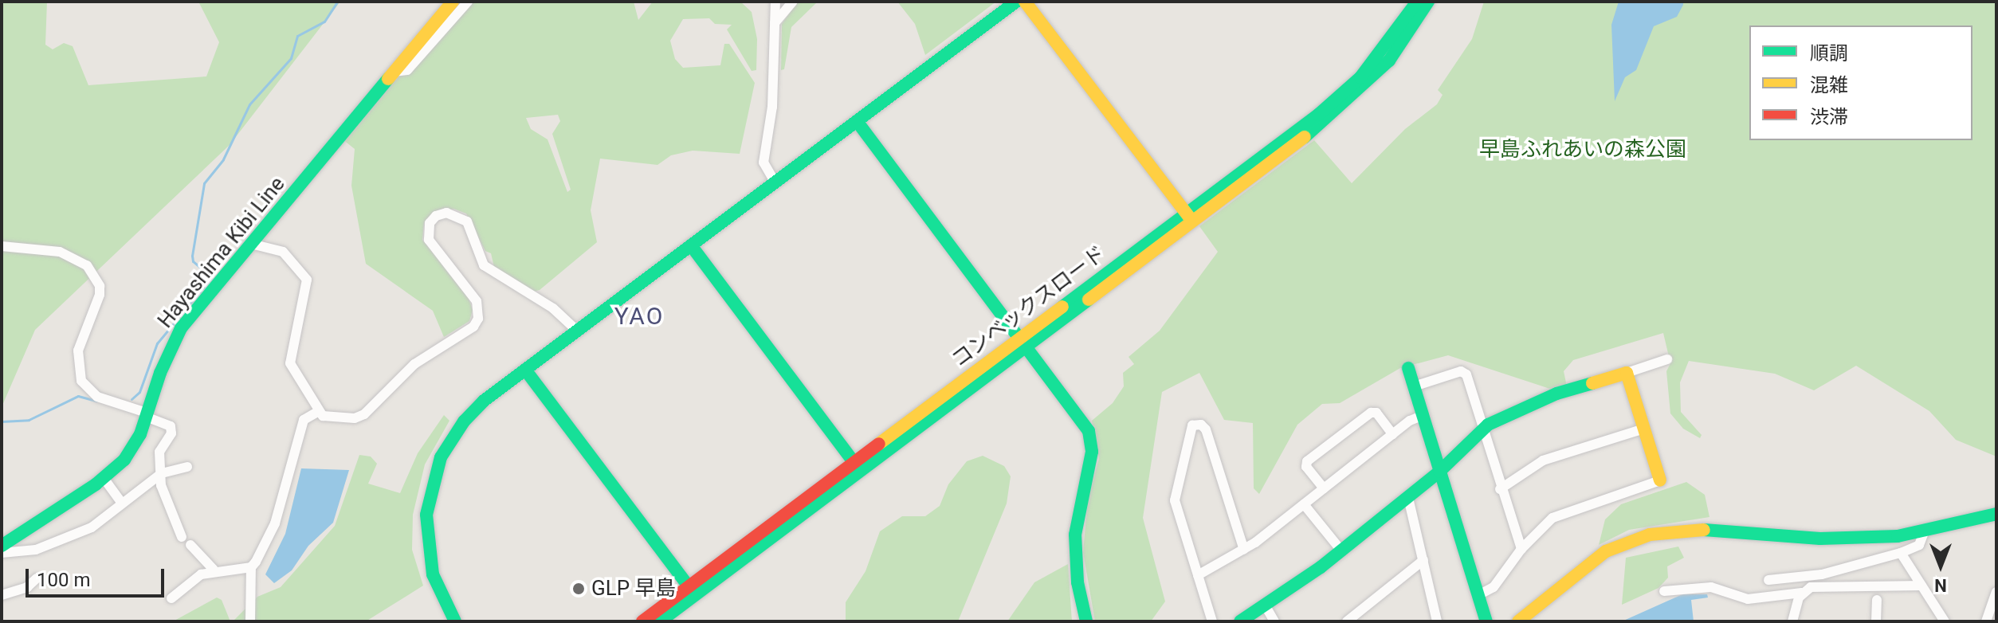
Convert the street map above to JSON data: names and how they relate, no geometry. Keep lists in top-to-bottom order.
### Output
{
  "streets": {
    "street": ["Hayashima Kibi Line", "コンベックスロード"]
  },
  "districts": ["YAO"],
  "parks": ["早島ふれあいの森公園"],
  "places": ["GLP 早島"],
  "legend": ["順調", "混雑", "渋滞"],
  "scale_bar": "100 m",
  "north": "bottom"
}
